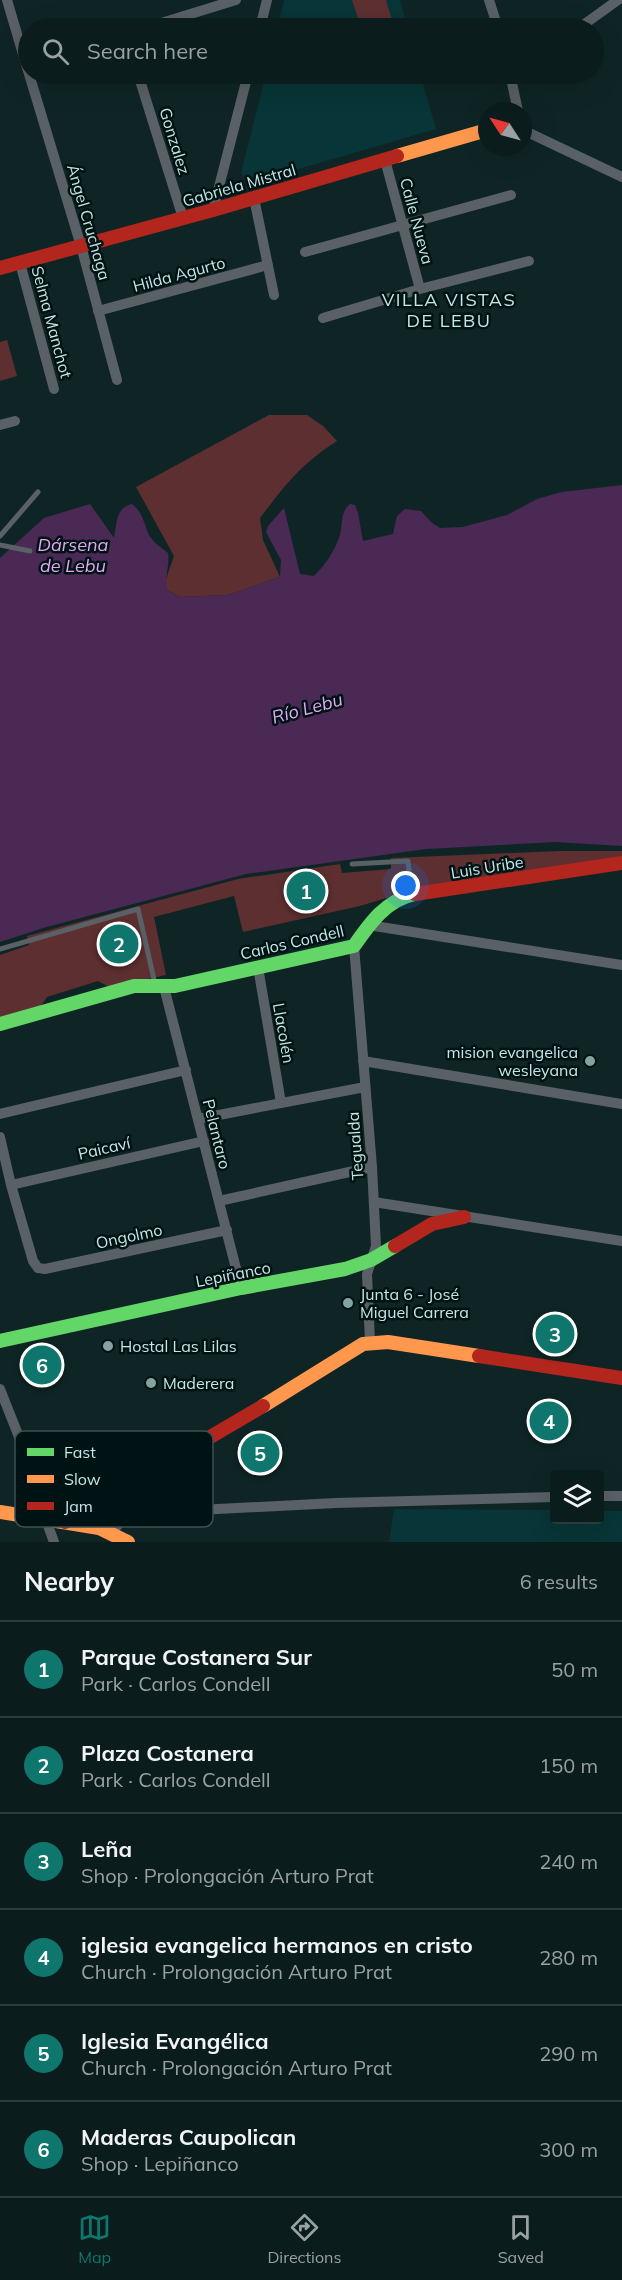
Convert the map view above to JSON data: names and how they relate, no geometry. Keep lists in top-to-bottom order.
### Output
{
  "streets": {
    "street": [
      "Gonzalez",
      "Gabriela Mistral",
      "Calle Nueva",
      "Ángel Cruchaga",
      "Hilda Agurto",
      "Selma Manchot",
      "Luis Uribe",
      "Carlos Condell",
      "Llacolén",
      "Pelantaro",
      "Tegualda",
      "Paicaví",
      "Ongolmo",
      "Lepiñanco"
    ]
  },
  "crossings": [
    ["Gonzalez", "Gabriela Mistral"],
    ["Gabriela Mistral", "Calle Nueva"],
    ["Gabriela Mistral", "Ángel Cruchaga"],
    ["Gabriela Mistral", "Selma Manchot"],
    ["Ángel Cruchaga", "Hilda Agurto"],
    ["Luis Uribe", "Carlos Condell"],
    ["Carlos Condell", "Llacolén"],
    ["Carlos Condell", "Pelantaro"],
    ["Carlos Condell", "Tegualda"],
    ["Pelantaro", "Paicaví"],
    ["Pelantaro", "Ongolmo"],
    ["Pelantaro", "Lepiñanco"],
    ["Tegualda", "Lepiñanco"],
    ["Paicaví", "Ongolmo"]
  ],
  "districts": ["VILLA VISTAS DE LEBU"],
  "water": ["Dársena de Lebu", "Río Lebu"],
  "places": [
    "mision evangelica wesleyana",
    "Junta 6 - José Miguel Carrera",
    "Hostal Las Lilas",
    "Maderera"
  ],
  "legend": ["Fast", "Slow", "Jam"],
  "north": "top left",
  "page": {
    "search": "Search here",
    "pins": [
      "1",
      "2",
      "3",
      "6",
      "4",
      "5"
    ],
    "heading": ["Nearby", "6 results"],
    "list": [
      {
        "mark": "1",
        "name": "Parque Costanera Sur",
        "note": "Park · Carlos Condell",
        "value": "50 m"
      },
      {
        "mark": "2",
        "name": "Plaza Costanera",
        "note": "Park · Carlos Condell",
        "value": "150 m"
      },
      {
        "mark": "3",
        "name": "Leña",
        "note": "Shop · Prolongación Arturo Prat",
        "value": "240 m"
      },
      {
        "mark": "4",
        "name": "iglesia evangelica hermanos en cristo",
        "note": "Church · Prolongación Arturo Prat",
        "value": "280 m"
      },
      {
        "mark": "5",
        "name": "Iglesia Evangélica",
        "note": "Church · Prolongación Arturo Prat",
        "value": "290 m"
      },
      {
        "mark": "6",
        "name": "Maderas Caupolican",
        "note": "Shop · Lepiñanco",
        "value": "300 m"
      }
    ],
    "nav": ["Map", "Directions", "Saved"]
  }
}
